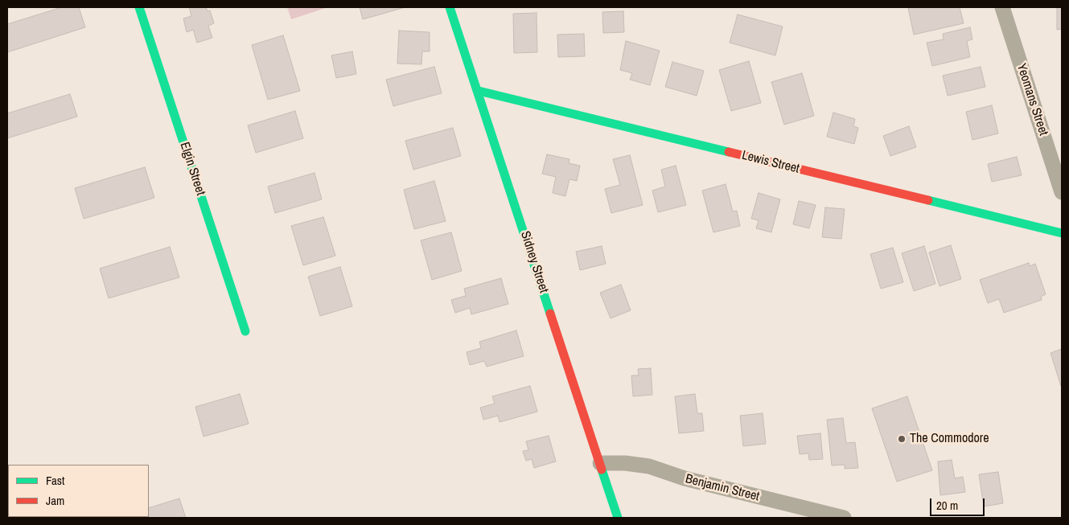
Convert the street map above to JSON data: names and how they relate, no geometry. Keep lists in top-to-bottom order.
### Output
{
  "streets": {
    "street": [
      "Yeomans Street",
      "Lewis Street",
      "Elgin Street",
      "Sidney Street",
      "Benjamin Street"
    ]
  },
  "crossings": [
    ["Lewis Street", "Sidney Street"],
    ["Sidney Street", "Benjamin Street"]
  ],
  "places": ["The Commodore"],
  "legend": ["Fast", "Jam"],
  "scale_bar": "20 m"
}
